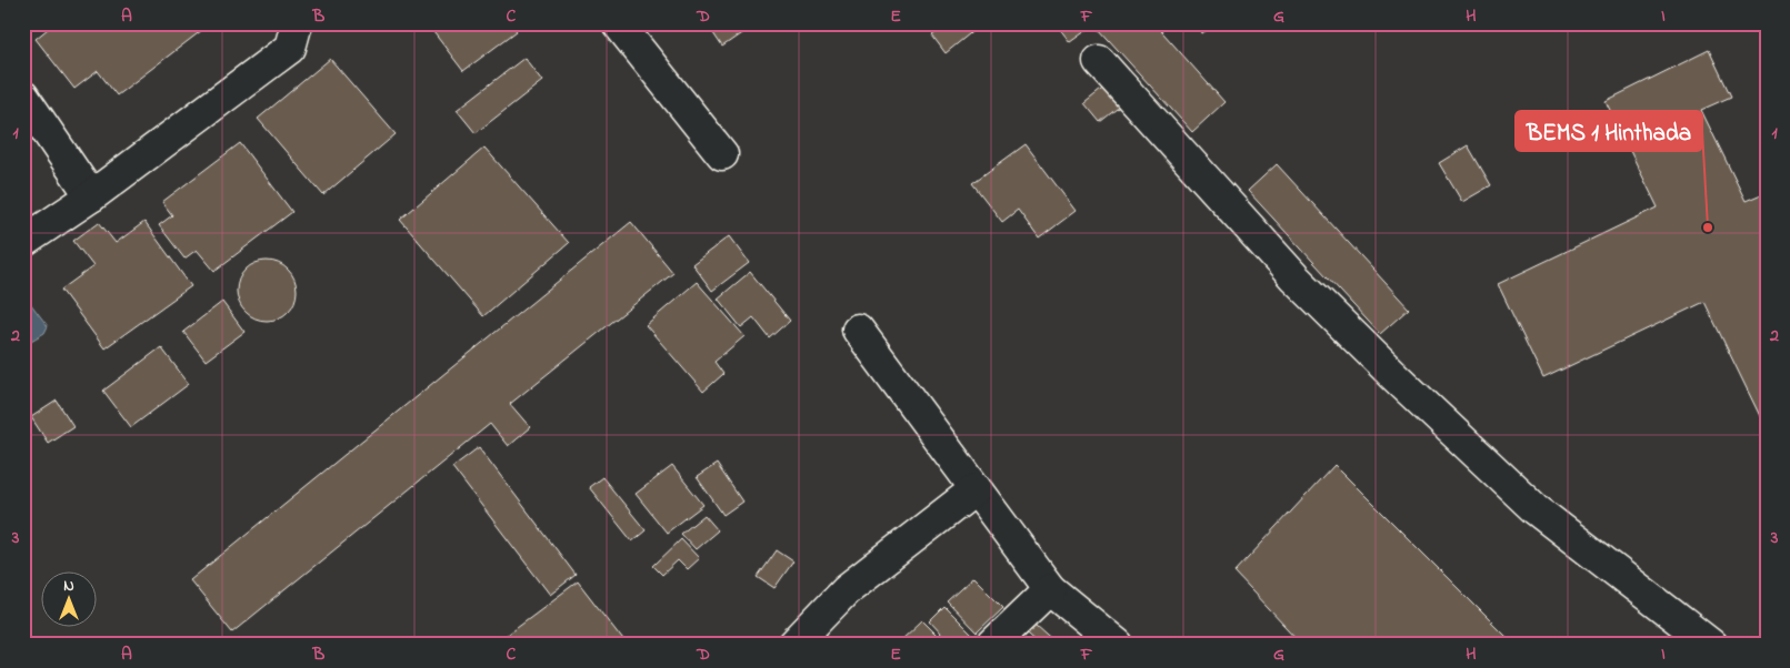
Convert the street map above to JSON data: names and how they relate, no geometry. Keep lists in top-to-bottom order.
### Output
{
  "places": ["BEMS 1 Hinthada"],
  "north": "top",
  "grid": {
    "columns": [
      "A",
      "B",
      "C",
      "D",
      "E",
      "F",
      "G",
      "H",
      "I"
    ],
    "rows": ["1", "2", "3"]
  }
}
